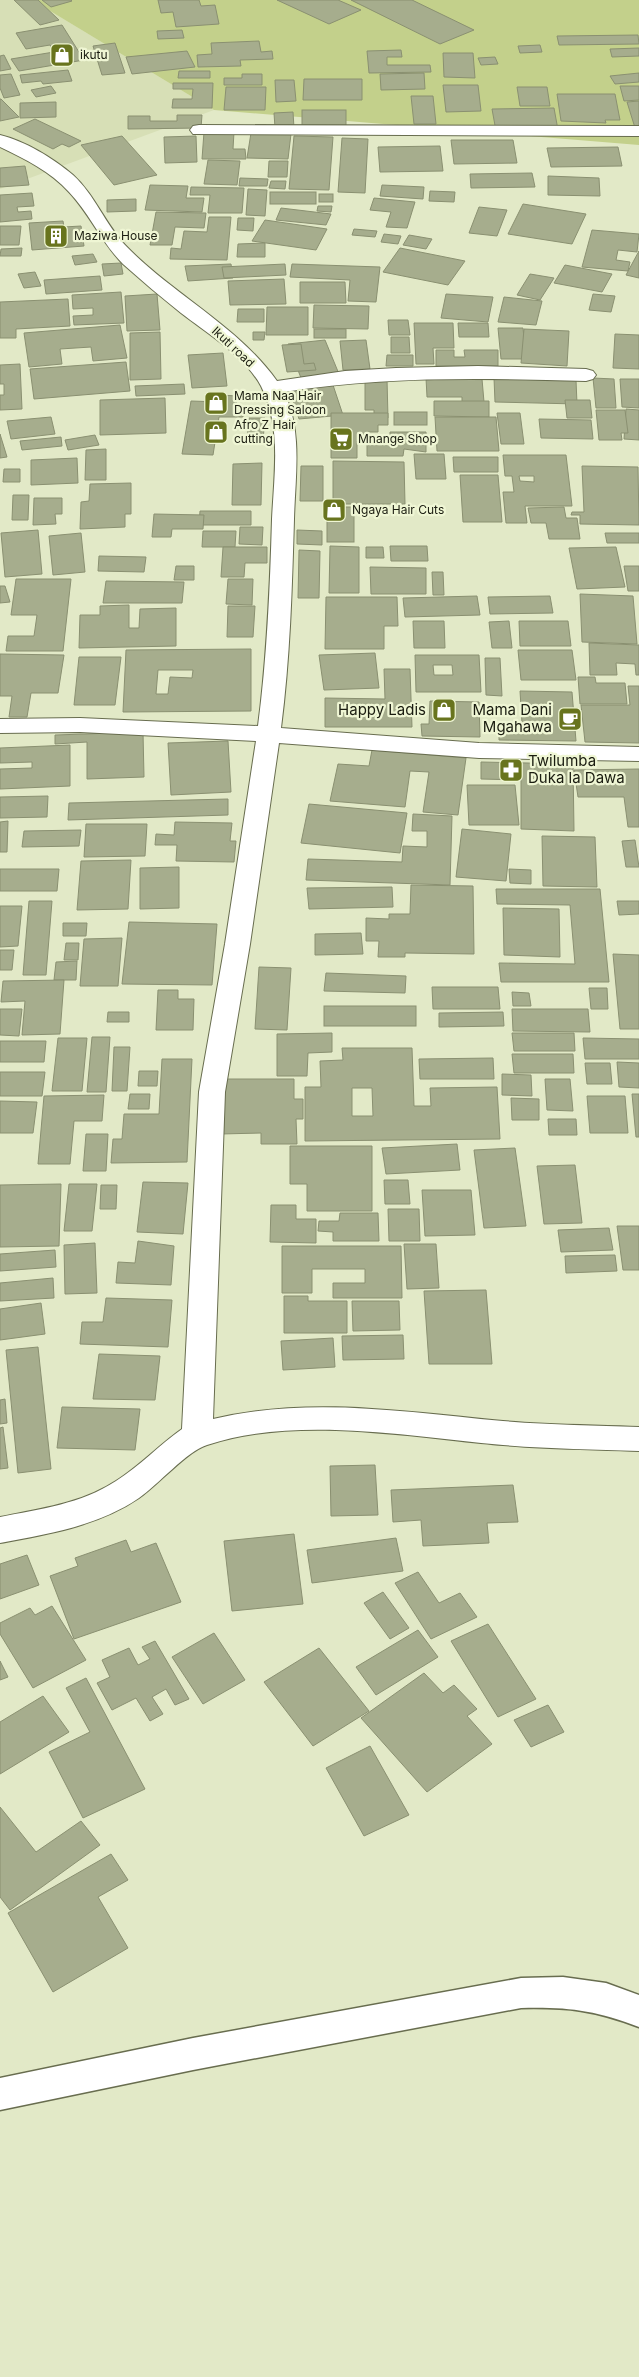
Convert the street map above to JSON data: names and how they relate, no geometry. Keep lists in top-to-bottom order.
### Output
{
  "streets": {
    "street": ["Ikuti road"]
  },
  "places": {
    "shop": [
      "ikutu",
      "Mama Naa Hair Dressing Saloon",
      "Afro Z Hair cutting",
      "Ngaya Hair Cuts",
      "Happy Ladis"
    ],
    "building": ["Maziwa House"],
    "supermarket": ["Mnange Shop"],
    "cafe": ["Mama Dani Mgahawa"],
    "pharmacy": ["Twilumba Duka la Dawa"]
  }
}
